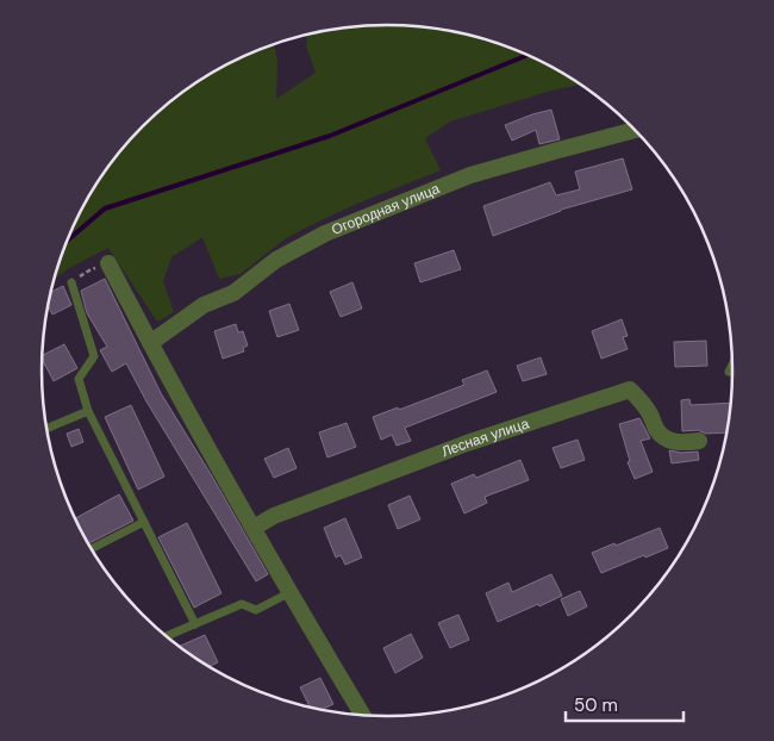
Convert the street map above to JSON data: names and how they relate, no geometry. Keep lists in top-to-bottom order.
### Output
{
  "streets": {
    "street": ["Огородная улица", "Лесная улица"]
  },
  "scale_bar": "50 m"
}
